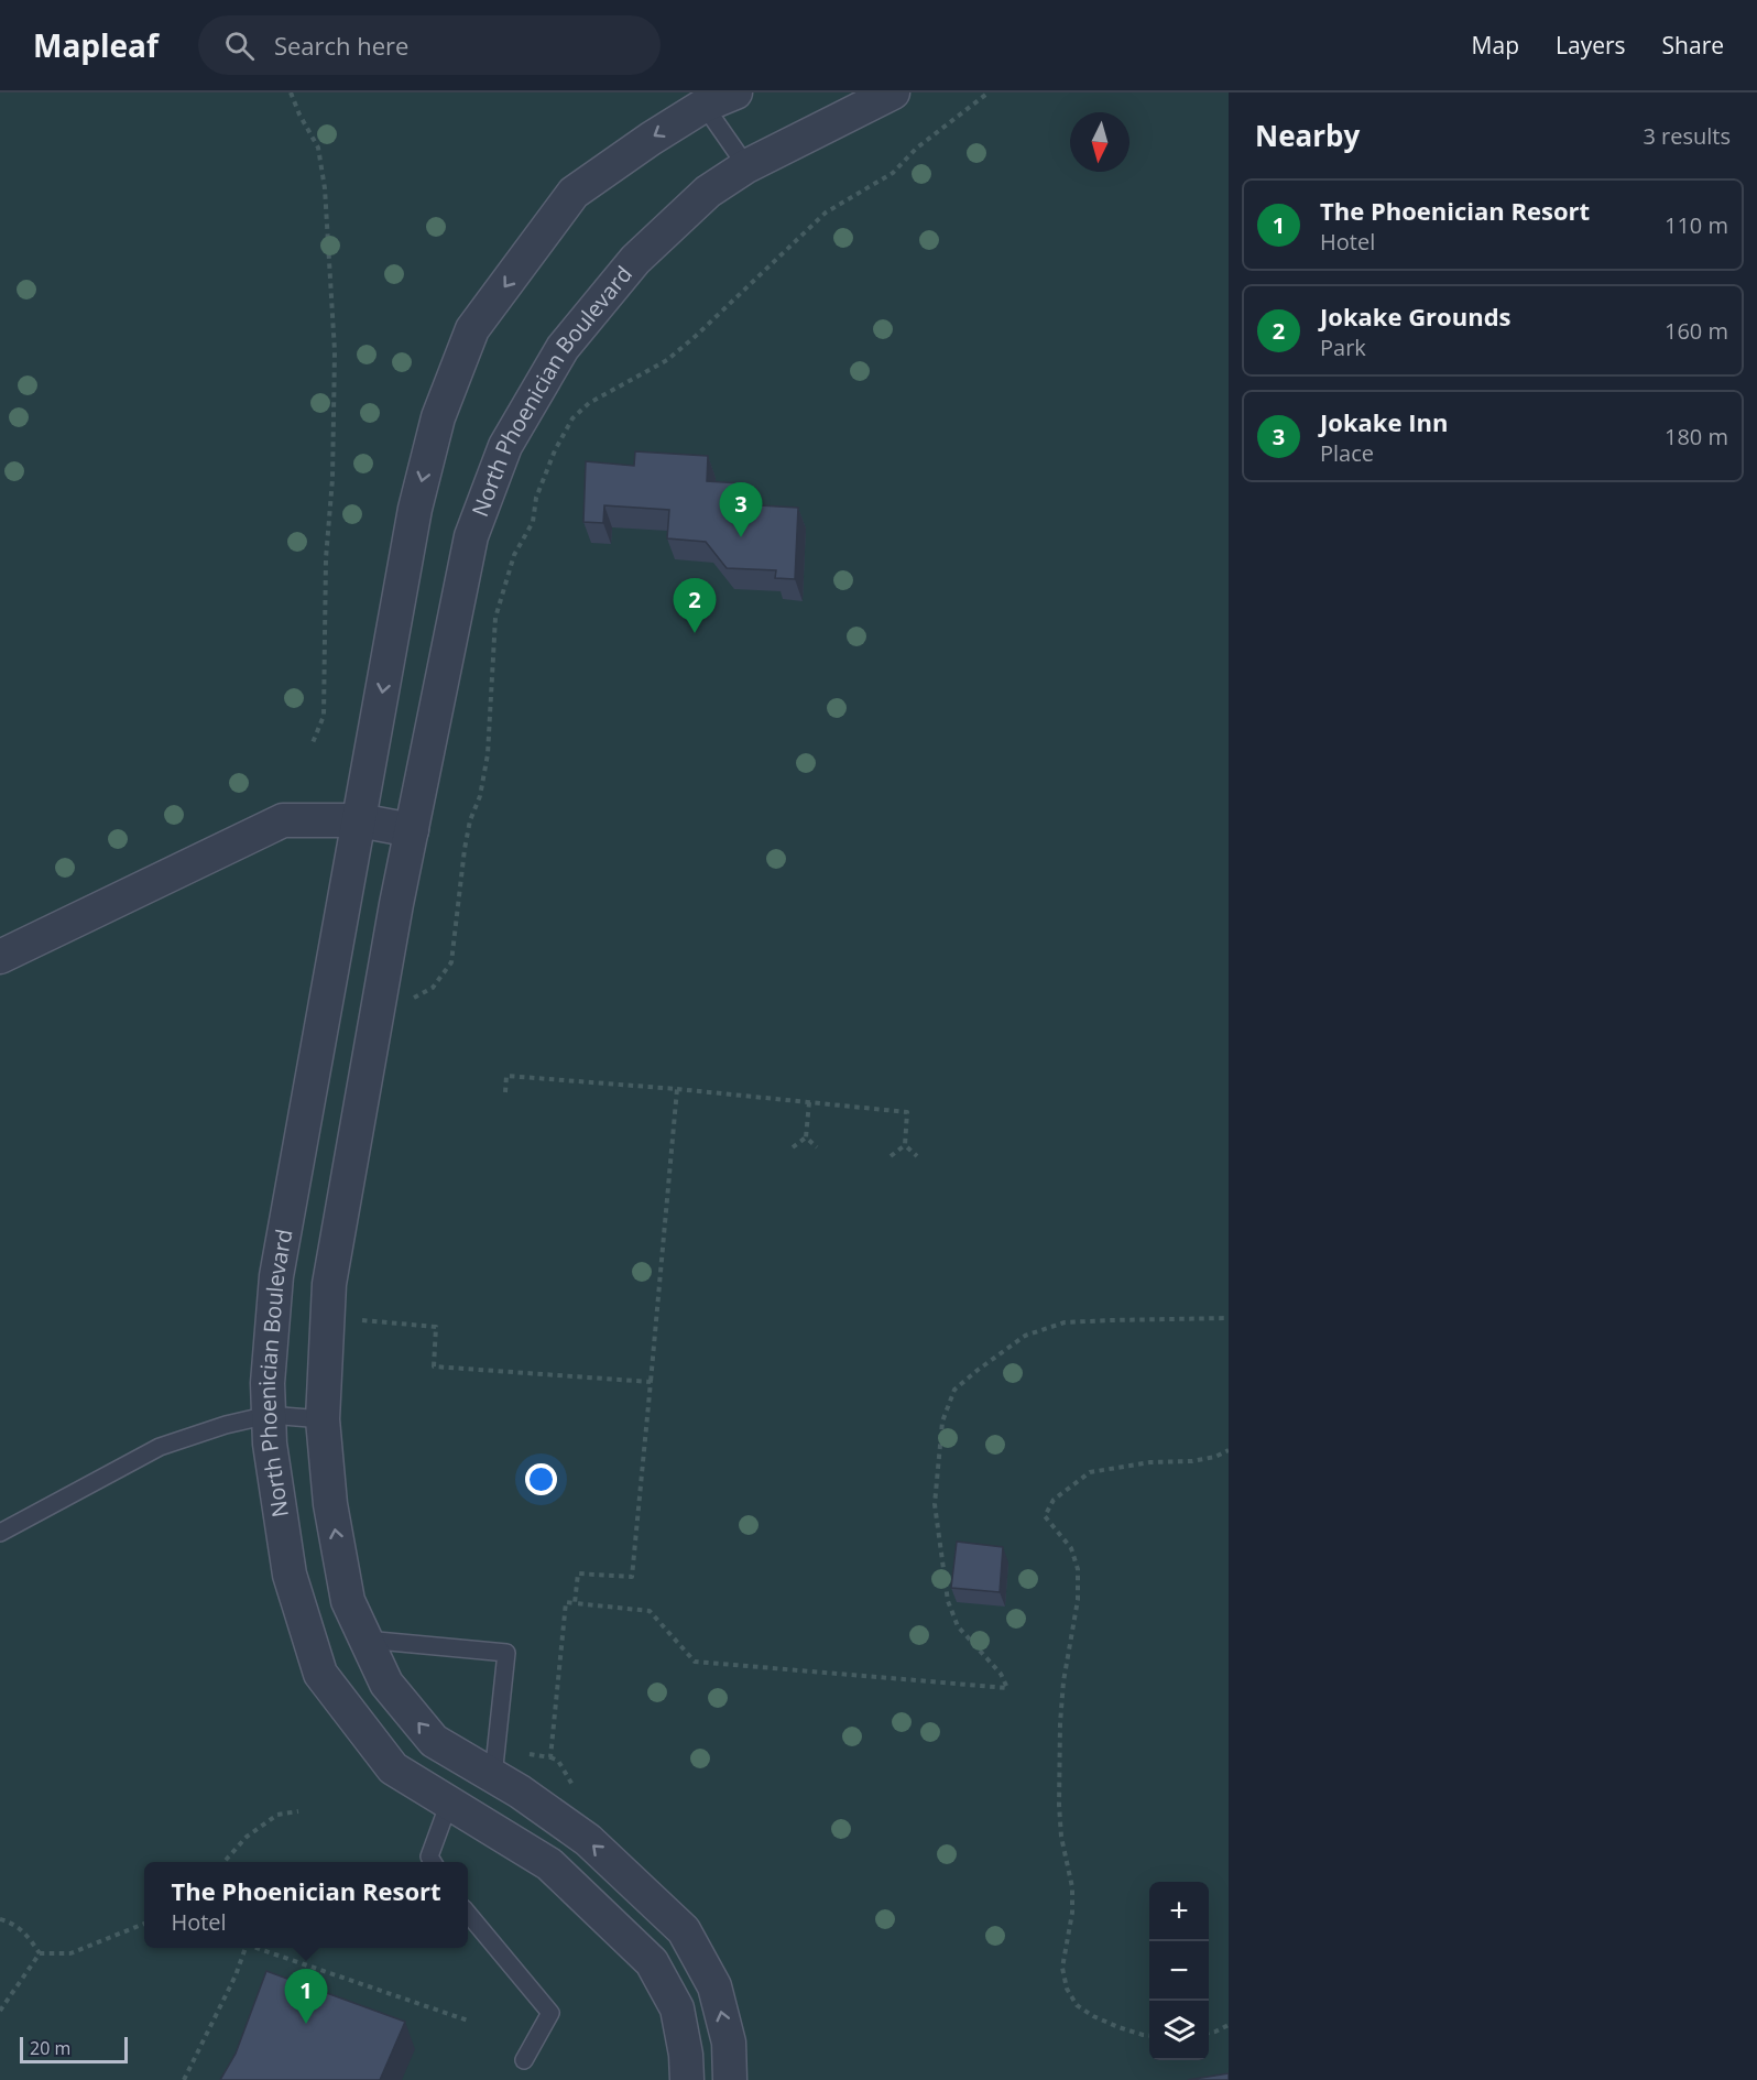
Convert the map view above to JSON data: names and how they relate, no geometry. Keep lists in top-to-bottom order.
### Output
{
  "streets": {
    "street": ["North Phoenician Boulevard"]
  },
  "scale_bar": "20 m",
  "north": "bottom",
  "page": {
    "header": "Mapleaf",
    "search": "Search here",
    "nav": ["Map", "Layers", "Share"],
    "heading": ["Nearby", "3 results"],
    "list": [
      {
        "mark": "1",
        "name": "The Phoenician Resort",
        "note": "Hotel",
        "value": "110 m"
      },
      {
        "mark": "2",
        "name": "Jokake Grounds",
        "note": "Park",
        "value": "160 m"
      },
      {
        "mark": "3",
        "name": "Jokake Inn",
        "note": "Place",
        "value": "180 m"
      }
    ],
    "pins": ["3", "2", "1"],
    "popup": ["The Phoenician Resort", "Hotel"],
    "map_buttons": ["+", "−"],
    "scale": "20 m"
  }
}
